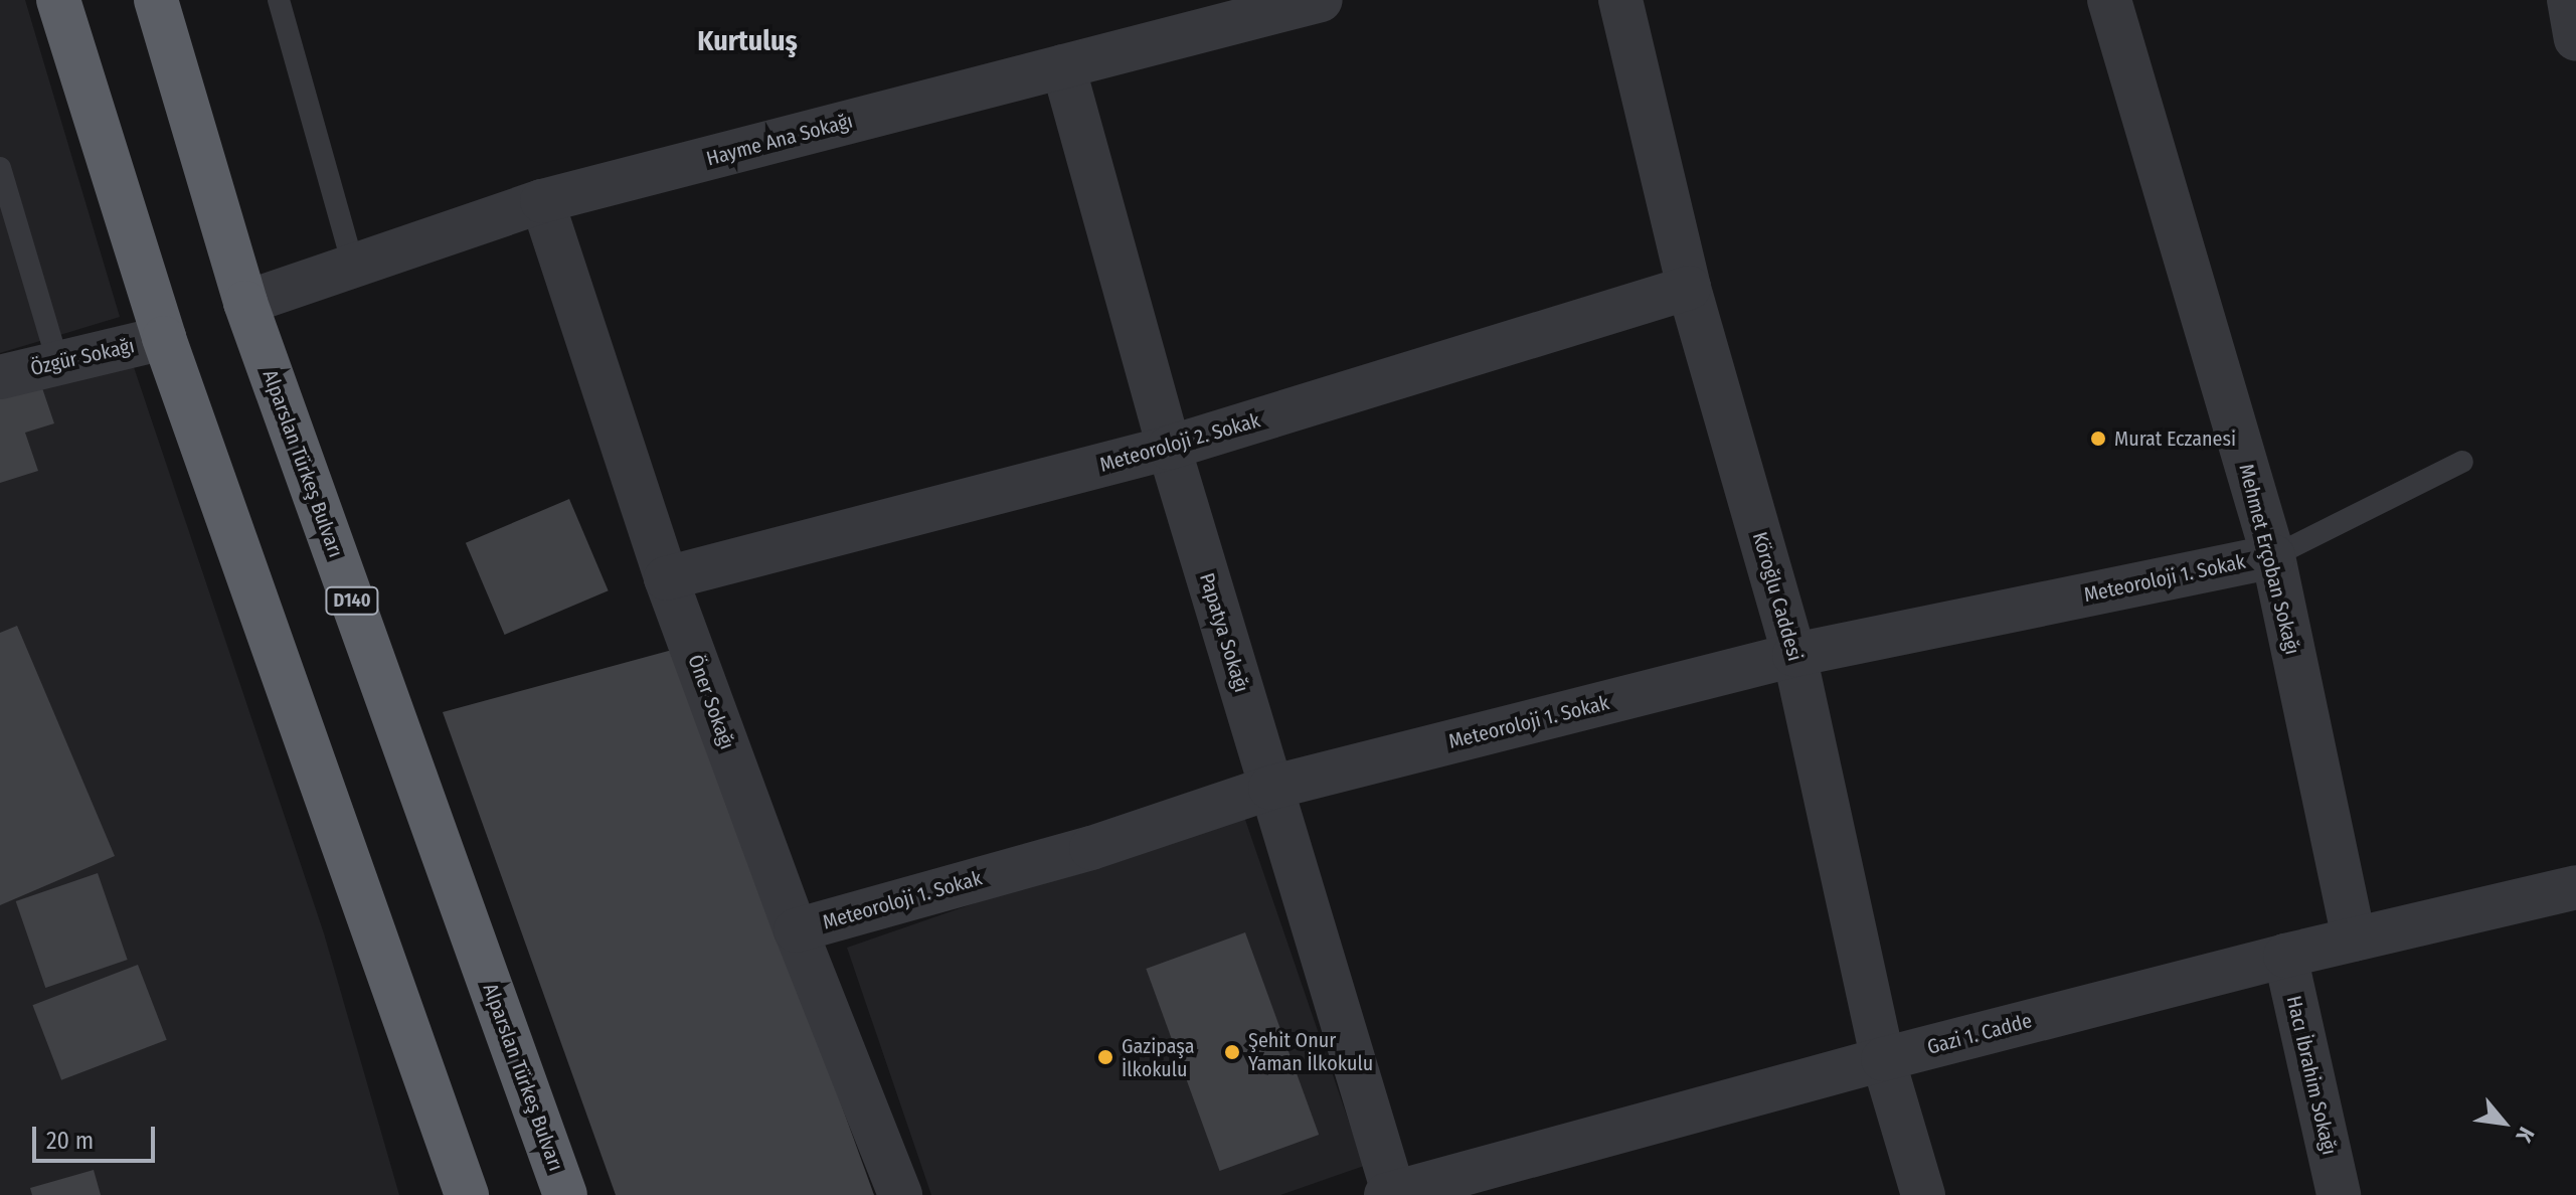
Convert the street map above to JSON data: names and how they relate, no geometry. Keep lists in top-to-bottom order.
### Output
{
  "streets": {
    "highway": ["Alparslan Türkeş Bulvarı", "D140"],
    "street": [
      "Hayme Ana Sokağı",
      "Özgür Sokağı",
      "Meteoroloji 2. Sokak",
      "Mehmet Erçoban Sokağı",
      "Meteoroloji 1. Sokak",
      "Köroğlu Caddesi",
      "Papatya Sokağı",
      "Öner Sokağı",
      "Gazi 1. Cadde",
      "Hacı İbrahim Sokağı"
    ]
  },
  "crossings": [
    ["Hayme Ana Sokağı", "Alparslan Türkeş Bulvarı"],
    ["Hayme Ana Sokağı", "Papatya Sokağı"],
    ["Hayme Ana Sokağı", "Öner Sokağı"],
    ["Meteoroloji 2. Sokak", "Köroğlu Caddesi"],
    ["Meteoroloji 2. Sokak", "Papatya Sokağı"],
    ["Meteoroloji 2. Sokak", "Öner Sokağı"],
    ["Mehmet Erçoban Sokağı", "Meteoroloji 1. Sokak"],
    ["Mehmet Erçoban Sokağı", "Gazi 1. Cadde"],
    ["Meteoroloji 1. Sokak", "Köroğlu Caddesi"],
    ["Meteoroloji 1. Sokak", "Papatya Sokağı"],
    ["Meteoroloji 1. Sokak", "Öner Sokağı"],
    ["Köroğlu Caddesi", "Gazi 1. Cadde"],
    ["Papatya Sokağı", "Gazi 1. Cadde"],
    ["Gazi 1. Cadde", "Hacı İbrahim Sokağı"]
  ],
  "districts": ["Kurtuluş"],
  "places": ["Murat Eczanesi", "Şehit Onur Yaman İlkokulu", "Gazipaşa İlkokulu"],
  "scale_bar": "20 m",
  "north": "bottom right"
}
